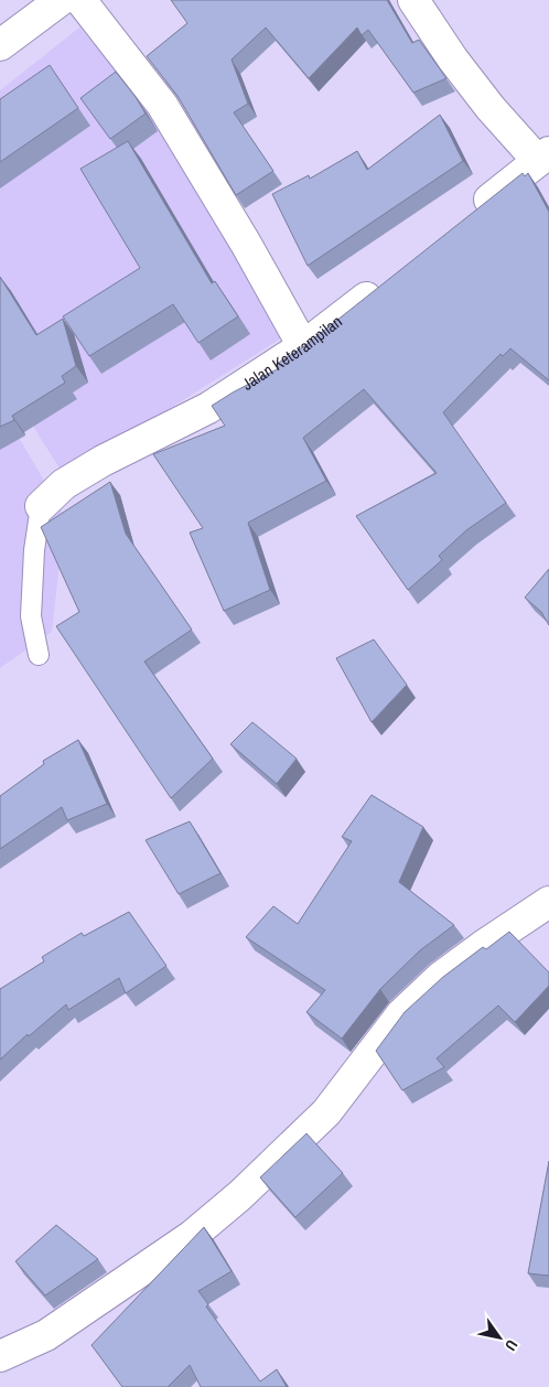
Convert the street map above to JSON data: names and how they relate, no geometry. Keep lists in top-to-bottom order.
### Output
{
  "streets": {
    "street": ["Jalan Keterampilan"]
  },
  "north": "bottom right"
}
